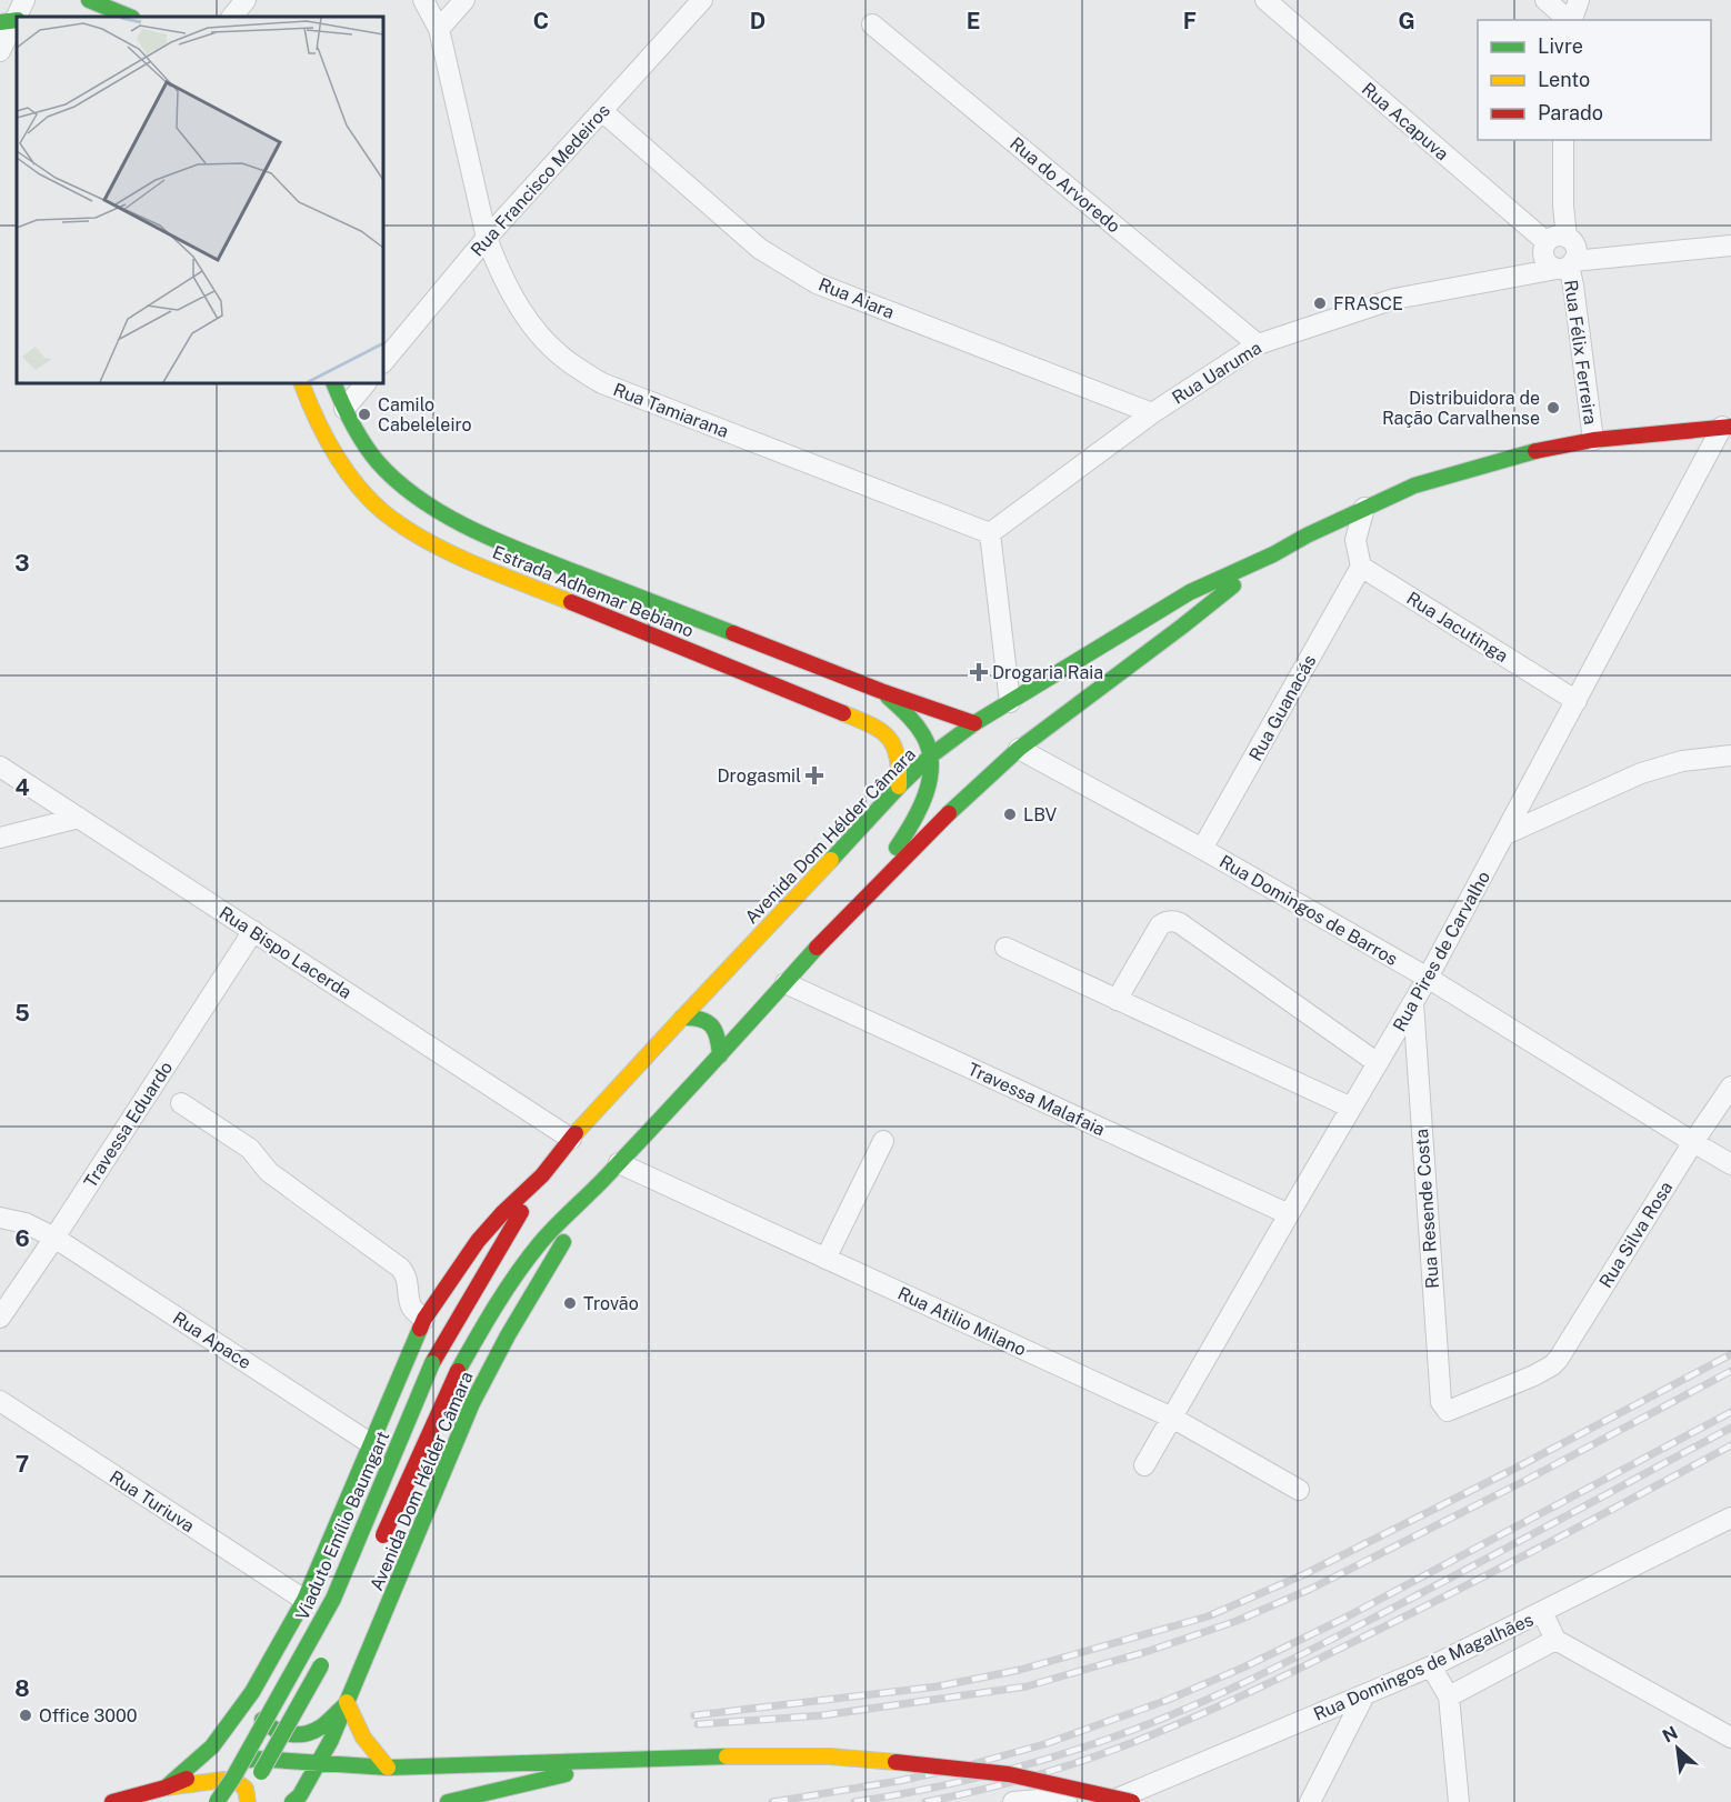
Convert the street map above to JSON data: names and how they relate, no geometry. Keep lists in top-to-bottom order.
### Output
{
  "streets": {
    "main road": ["Estrada Adhemar Bebiano", "Avenida Dom Hélder Câmara", "Viaduto Emílio Baumgart"],
    "street": [
      "Rua Acapuva",
      "Rua Francisco Medeiros",
      "Rua do Arvoredo",
      "Rua Aiara",
      "Rua Félix Ferreira",
      "Rua Uaruma",
      "Rua Tamiarana",
      "Rua Jacutinga",
      "Rua Guanacás",
      "Rua Domingos de Barros",
      "Rua Pires de Carvalho",
      "Rua Bispo Lacerda",
      "Travessa Malafaia",
      "Travessa Eduardo",
      "Rua Resende Costa",
      "Rua Silva Rosa",
      "Rua Atilio Milano",
      "Rua Apace",
      "Rua Turiuva",
      "Rua Domingos de Magalhães"
    ]
  },
  "crossings": [
    ["Rua Acapuva", "Rua Félix Ferreira"],
    ["Rua Acapuva", "Rua Uaruma"],
    ["Rua Francisco Medeiros", "Rua Aiara"],
    ["Rua Francisco Medeiros", "Rua Tamiarana"],
    ["Rua do Arvoredo", "Rua Uaruma"],
    ["Rua Aiara", "Rua Uaruma"],
    ["Rua Félix Ferreira", "Rua Uaruma"],
    ["Rua Félix Ferreira", "Avenida Dom Hélder Câmara"],
    ["Rua Uaruma", "Rua Tamiarana"],
    ["Estrada Adhemar Bebiano", "Avenida Dom Hélder Câmara"],
    ["Rua Jacutinga", "Rua Guanacás"],
    ["Rua Jacutinga", "Rua Pires de Carvalho"],
    ["Rua Guanacás", "Rua Domingos de Barros"],
    ["Avenida Dom Hélder Câmara", "Rua Domingos de Barros"],
    ["Avenida Dom Hélder Câmara", "Rua Pires de Carvalho"],
    ["Avenida Dom Hélder Câmara", "Rua Bispo Lacerda"],
    ["Avenida Dom Hélder Câmara", "Travessa Malafaia"],
    ["Avenida Dom Hélder Câmara", "Rua Atilio Milano"],
    ["Avenida Dom Hélder Câmara", "Rua Apace"],
    ["Avenida Dom Hélder Câmara", "Rua Turiuva"],
    ["Avenida Dom Hélder Câmara", "Viaduto Emílio Baumgart"],
    ["Rua Domingos de Barros", "Rua Pires de Carvalho"],
    ["Rua Domingos de Barros", "Rua Silva Rosa"],
    ["Rua Pires de Carvalho", "Travessa Malafaia"],
    ["Rua Pires de Carvalho", "Rua Resende Costa"],
    ["Rua Pires de Carvalho", "Rua Atilio Milano"],
    ["Rua Bispo Lacerda", "Travessa Eduardo"],
    ["Travessa Eduardo", "Rua Apace"],
    ["Rua Resende Costa", "Rua Silva Rosa"]
  ],
  "places": {
    "other": [
      "FRASCE",
      "Distribuidora de Ração Carvalhense",
      "Camilo Cabeleleiro",
      "LBV",
      "Trovão",
      "Office 3000"
    ],
    "health": ["Drogaria Raia", "Drogasmil"]
  },
  "legend": ["Livre", "Lento", "Parado"],
  "north": "top left",
  "grid": {
    "columns": [
      "C",
      "D",
      "E",
      "F",
      "G"
    ],
    "rows": [
      "3",
      "4",
      "5",
      "6",
      "7",
      "8"
    ]
  }
}
